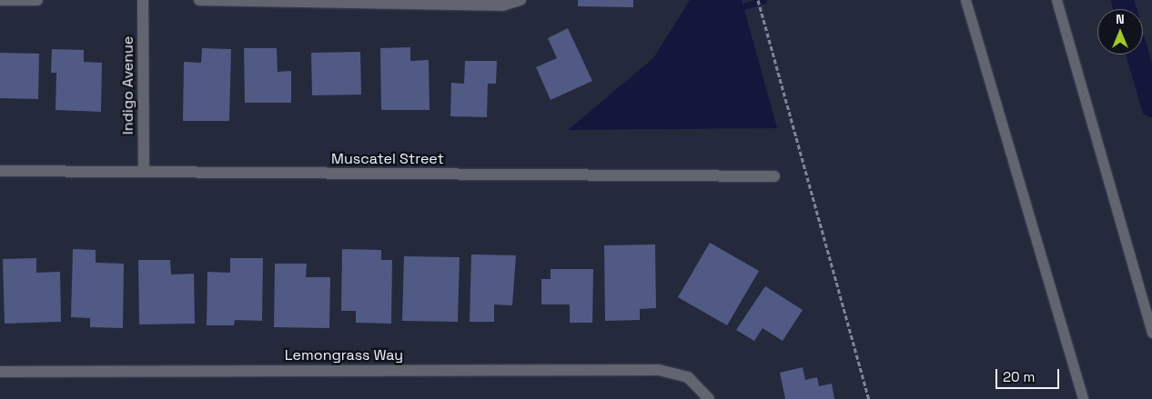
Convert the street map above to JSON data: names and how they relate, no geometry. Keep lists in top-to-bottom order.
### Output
{
  "streets": {
    "street": ["Indigo Avenue", "Muscatel Street", "Lemongrass Way"]
  },
  "crossings": [
    ["Indigo Avenue", "Muscatel Street"]
  ],
  "scale_bar": "20 m",
  "north": "top"
}
